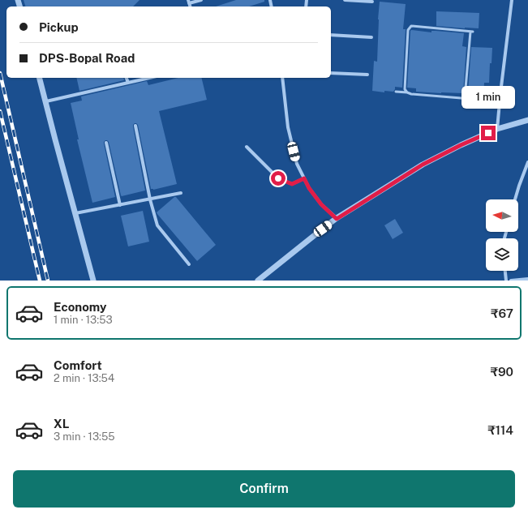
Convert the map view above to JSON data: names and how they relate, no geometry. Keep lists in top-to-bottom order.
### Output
{
  "north": "left",
  "page": {
    "banner": ["Pickup", "DPS-Bopal Road"],
    "bubble": "1 min",
    "list": [
      {
        "name": "Economy",
        "note": "1 min · 13:53",
        "value": "₹67"
      },
      {
        "name": "Comfort",
        "note": "2 min · 13:54",
        "value": "₹90"
      },
      {
        "name": "XL",
        "note": "3 min · 13:55",
        "value": "₹114"
      }
    ],
    "buttons": "Confirm"
  }
}
